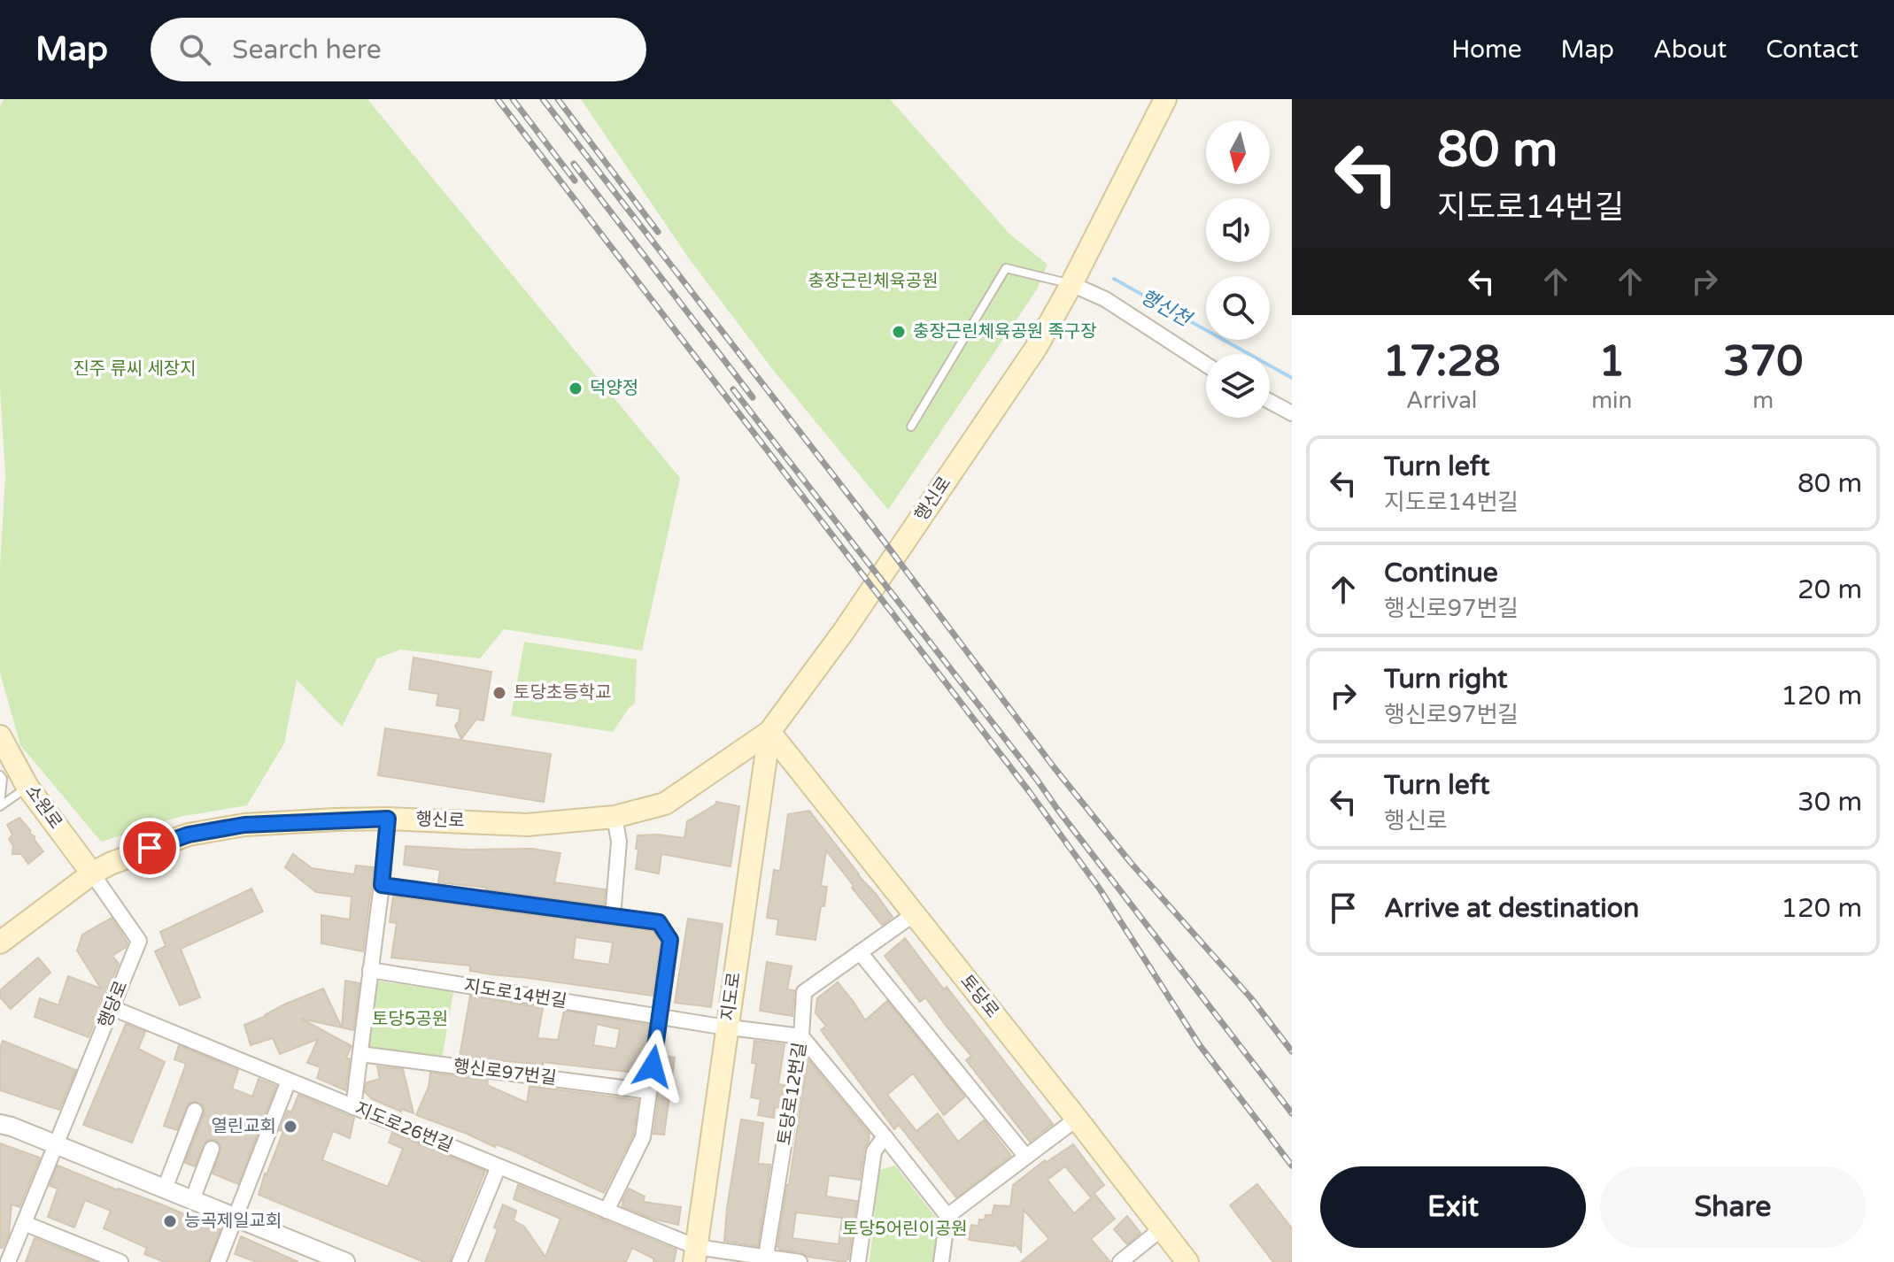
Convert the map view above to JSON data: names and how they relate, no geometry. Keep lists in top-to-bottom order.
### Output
{
  "streets": {
    "main road": [
      "행신로",
      "소원로",
      "지도로",
      "토당로"
    ],
    "street": [
      "지도로14번길",
      "행당로",
      "행신로97번길",
      "토당로12번길",
      "지도로26번길"
    ]
  },
  "crossings": [
    ["행신로", "소원로"],
    ["행신로", "지도로"],
    ["행신로", "토당로"],
    ["행신로", "행당로"],
    ["소원로", "행당로"],
    ["지도로14번길", "지도로"],
    ["지도로14번길", "토당로12번길"],
    ["지도로", "토당로"],
    ["지도로", "지도로26번길"],
    ["토당로", "토당로12번길"],
    ["행당로", "지도로26번길"],
    ["토당로12번길", "지도로26번길"]
  ],
  "water": ["행신천"],
  "parks": [
    "충장근린체육공원",
    "진주 류씨 세장지",
    "토당5공원",
    "토당5어린이공원"
  ],
  "places": [
    "충장근린체육공원 족구장",
    "덕양정",
    "토당초등학교",
    "열린교회",
    "능곡제일교회"
  ],
  "north": "bottom",
  "page": {
    "header": "Map",
    "search": "Search here",
    "nav": [
      "Home",
      "Map",
      "About",
      "Contact"
    ],
    "turn": ["80 m", "지도로14번길"],
    "eta": [
      "17:28",
      "Arrival",
      "1",
      "min",
      "370",
      "m"
    ],
    "list": [
      {
        "name": "Turn left",
        "note": "지도로14번길",
        "value": "80 m"
      },
      {
        "name": "Continue",
        "note": "행신로97번길",
        "value": "20 m"
      },
      {
        "name": "Turn right",
        "note": "행신로97번길",
        "value": "120 m"
      },
      {
        "name": "Turn left",
        "note": "행신로",
        "value": "30 m"
      },
      {
        "name": "Arrive at destination",
        "value": "120 m"
      }
    ],
    "buttons": ["Exit", "Share"]
  }
}
